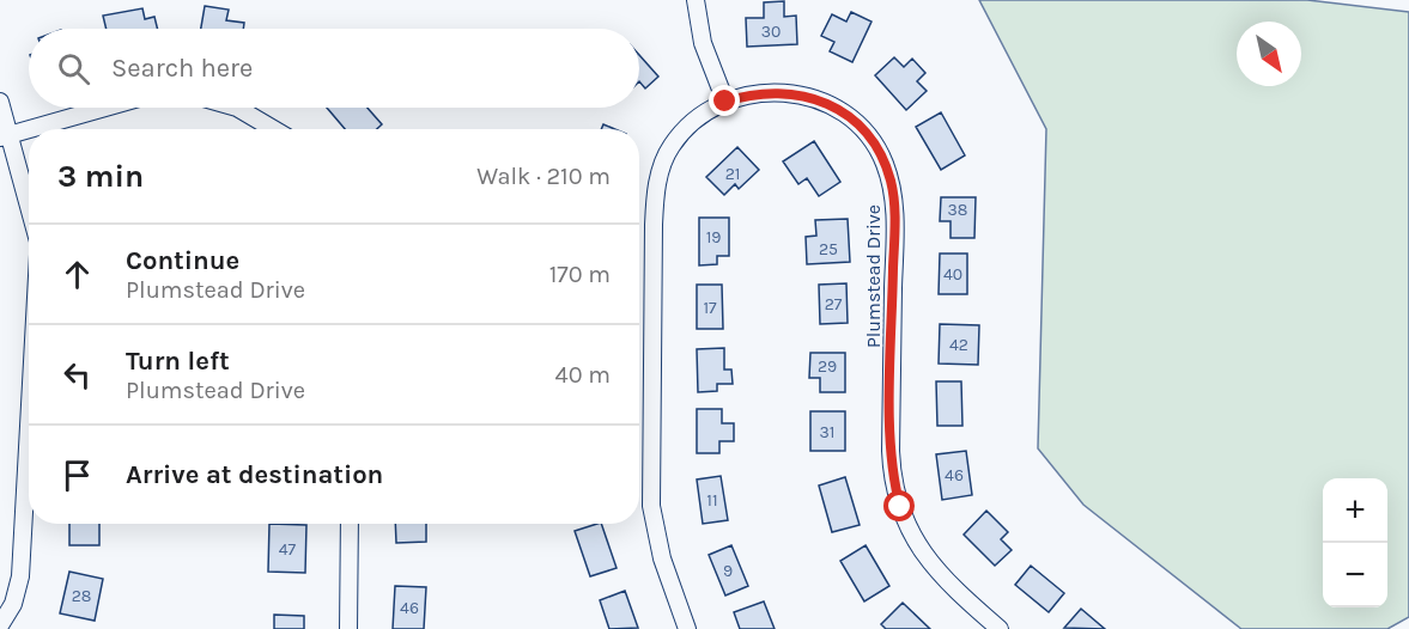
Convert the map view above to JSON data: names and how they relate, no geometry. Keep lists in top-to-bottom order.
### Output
{
  "streets": {
    "street": ["Plumstead Drive"]
  },
  "house_numbers": [
    "30",
    "21",
    "38",
    "19",
    "25",
    "40",
    "27",
    "17",
    "42",
    "29",
    "31",
    "46",
    "11",
    "47",
    "9",
    "28",
    "46"
  ],
  "north": "bottom right",
  "page": {
    "search": "Search here",
    "heading": ["3 min", "Walk · 210 m"],
    "list": [
      ["Continue", "Plumstead Drive", "170 m"],
      ["Turn left", "Plumstead Drive", "40 m"],
      "Arrive at destination"
    ],
    "map_buttons": ["+", "−"]
  }
}
